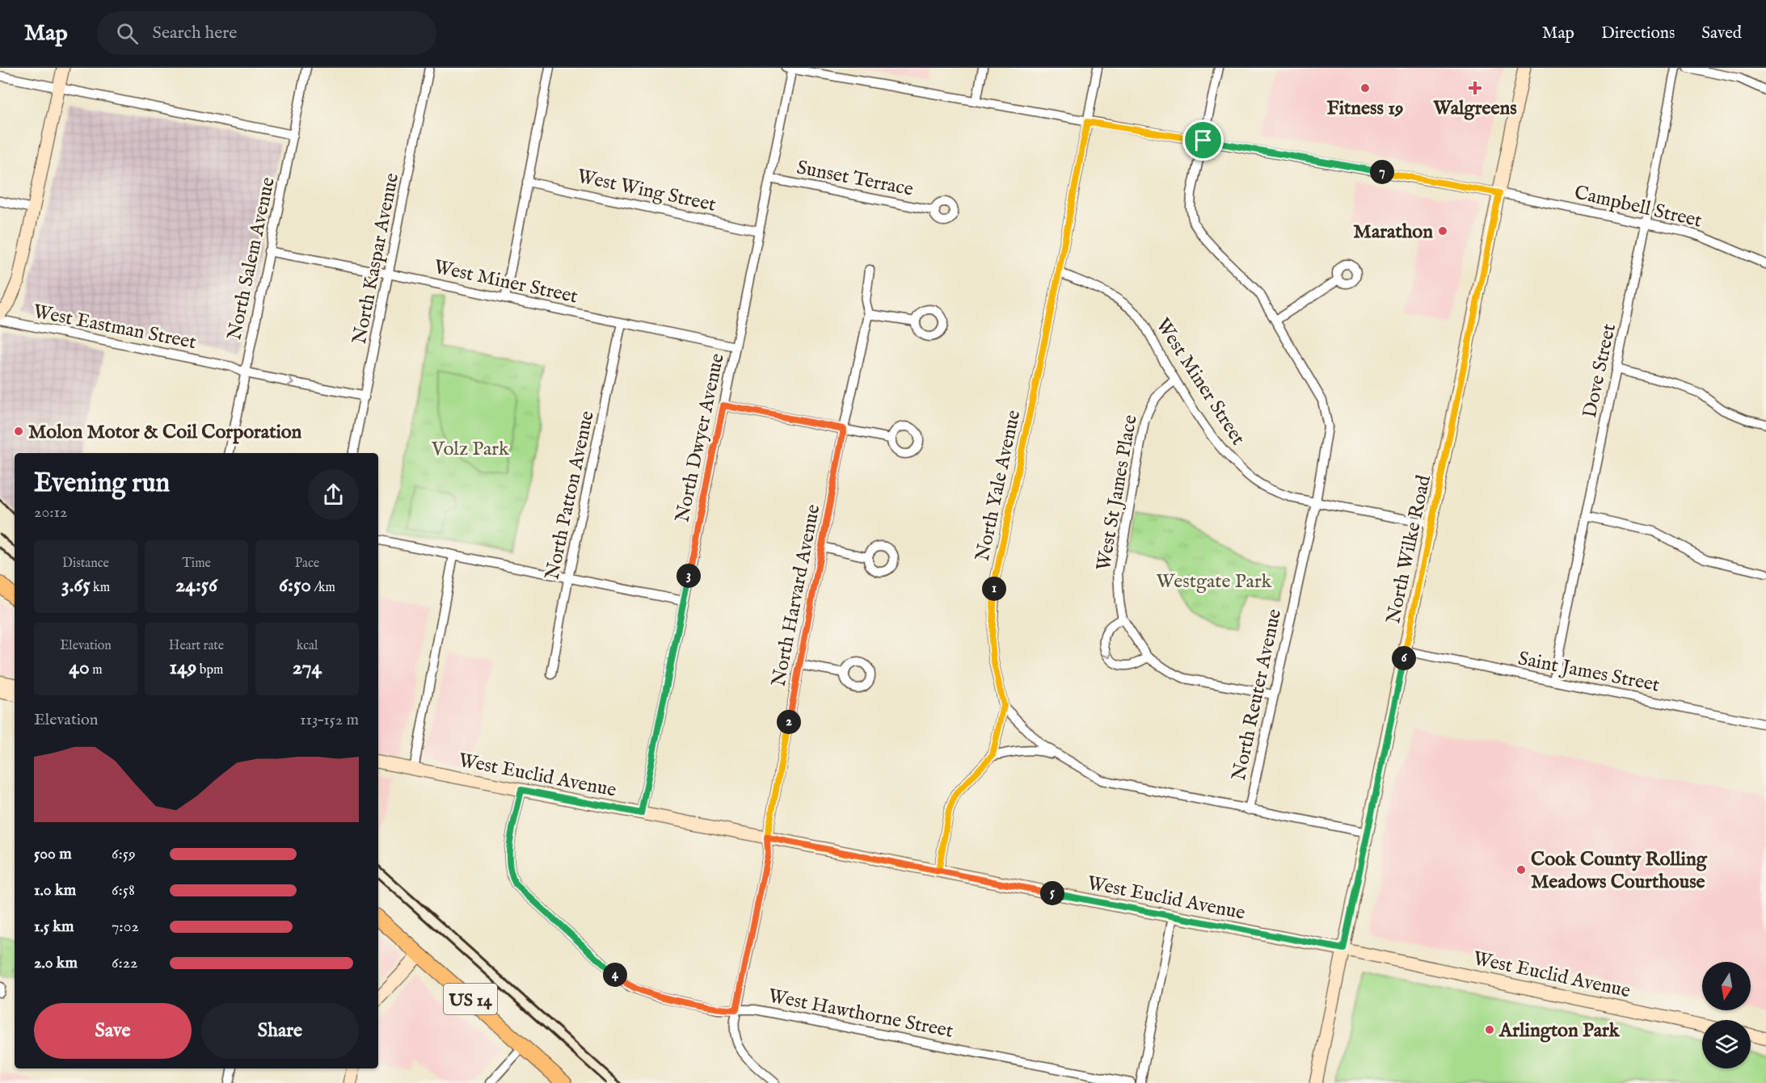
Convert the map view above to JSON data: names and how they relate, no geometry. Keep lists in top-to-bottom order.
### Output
{
  "streets": {
    "main road": ["North Wilke Road", "West Euclid Avenue", "US 14"],
    "street": [
      "Sunset Terrace",
      "West Wing Street",
      "Campbell Street",
      "North Salem Avenue",
      "North Kaspar Avenue",
      "West Miner Street",
      "West Eastman Street",
      "Dove Street",
      "North Dwyer Avenue",
      "North Yale Avenue",
      "West St James Place",
      "North Patton Avenue",
      "North Harvard Avenue",
      "Saint James Street",
      "North Reuter Avenue",
      "West Hawthorne Street"
    ]
  },
  "crossings": [
    ["Sunset Terrace", "North Dwyer Avenue"],
    ["West Wing Street", "North Dwyer Avenue"],
    ["Campbell Street", "Dove Street"],
    ["Campbell Street", "North Dwyer Avenue"],
    ["Campbell Street", "North Yale Avenue"],
    ["Campbell Street", "North Wilke Road"],
    ["Campbell Street", "North Reuter Avenue"],
    ["North Salem Avenue", "West Miner Street"],
    ["North Salem Avenue", "West Eastman Street"],
    ["North Kaspar Avenue", "West Miner Street"],
    ["North Kaspar Avenue", "West Eastman Street"],
    ["West Miner Street", "North Dwyer Avenue"],
    ["West Miner Street", "North Yale Avenue"],
    ["West Miner Street", "West St James Place"],
    ["West Miner Street", "North Patton Avenue"],
    ["West Miner Street", "North Wilke Road"],
    ["West Miner Street", "North Reuter Avenue"],
    ["Dove Street", "Saint James Street"],
    ["North Dwyer Avenue", "West Euclid Avenue"],
    ["North Yale Avenue", "West Euclid Avenue"],
    ["West St James Place", "North Reuter Avenue"],
    ["North Wilke Road", "Saint James Street"],
    ["North Wilke Road", "West Euclid Avenue"],
    ["North Harvard Avenue", "West Euclid Avenue"],
    ["North Harvard Avenue", "West Hawthorne Street"],
    ["West Euclid Avenue", "West Hawthorne Street"]
  ],
  "parks": ["Volz Park", "Westgate Park"],
  "places": {
    "other": [
      "Fitness 19",
      "Marathon",
      "Molon Motor & Coil Corporation",
      "Cook County Rolling Meadows Courthouse",
      "Arlington Park"
    ],
    "health": ["Walgreens"]
  },
  "north": "bottom",
  "page": {
    "header": "Map",
    "search": "Search here",
    "nav": ["Map", "Directions", "Saved"],
    "pins": [
      "7",
      "3",
      "1",
      "6",
      "2",
      "5",
      "4"
    ],
    "heading": ["Evening run", "20:12"],
    "stats": [
      ["Distance", "3.65 km"],
      ["Time", "24:56"],
      ["Pace", "6:50 /km"],
      ["Elevation", "40 m"],
      ["Heart rate", "149 bpm"],
      ["kcal", "274"]
    ],
    "chart": ["Elevation", "113–152 m"],
    "list": [
      {
        "name": "500 m",
        "note": "6:59"
      },
      {
        "name": "1.0 km",
        "note": "6:58"
      },
      {
        "name": "1.5 km",
        "note": "7:02"
      },
      {
        "name": "2.0 km",
        "note": "6:22"
      }
    ],
    "buttons": ["Save", "Share"]
  }
}
